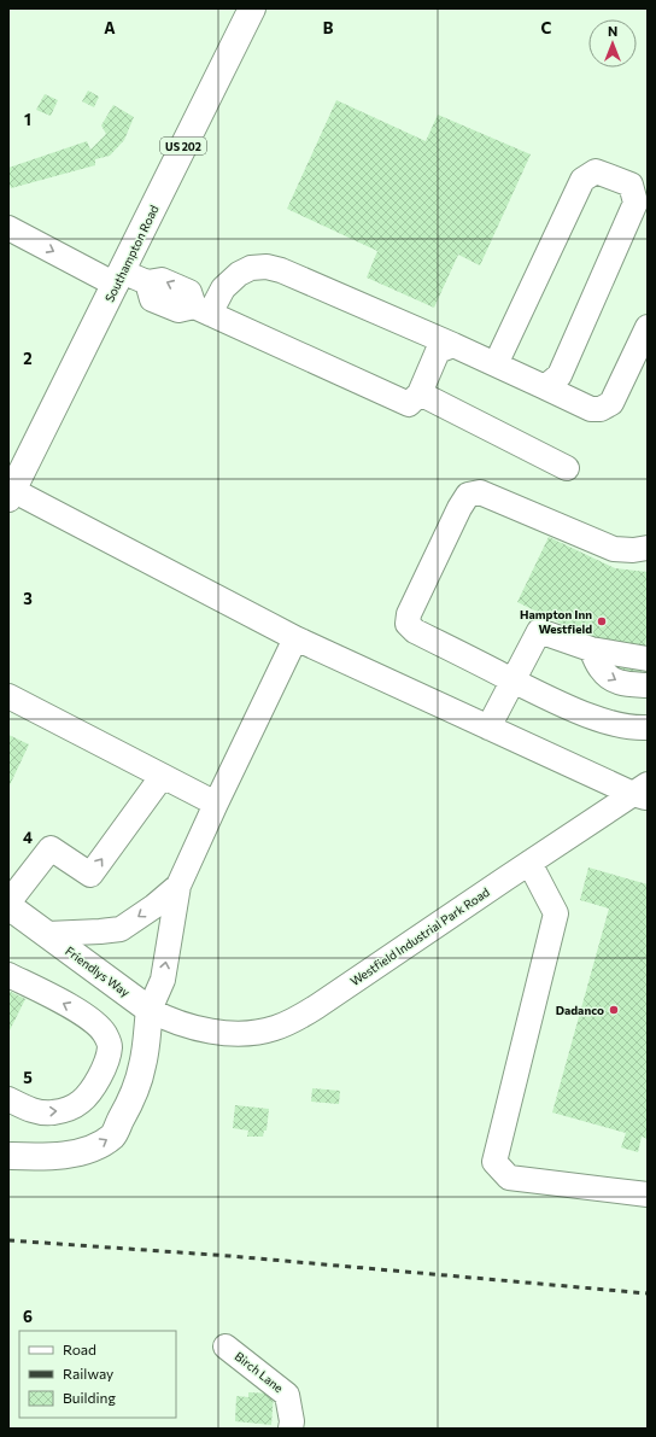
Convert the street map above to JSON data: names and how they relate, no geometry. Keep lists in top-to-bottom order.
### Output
{
  "streets": {
    "main road": ["US 202", "Southampton Road", "Friendlys Way"],
    "street": ["Westfield Industrial Park Road", "Birch Lane"]
  },
  "crossings": [
    ["Westfield Industrial Park Road", "Friendlys Way"]
  ],
  "places": ["Hampton Inn Westfield", "Dadanco"],
  "legend": ["Road", "Railway", "Building"],
  "north": "top",
  "grid": {
    "columns": ["A", "B", "C"],
    "rows": [
      "1",
      "2",
      "3",
      "4",
      "5",
      "6"
    ]
  }
}
